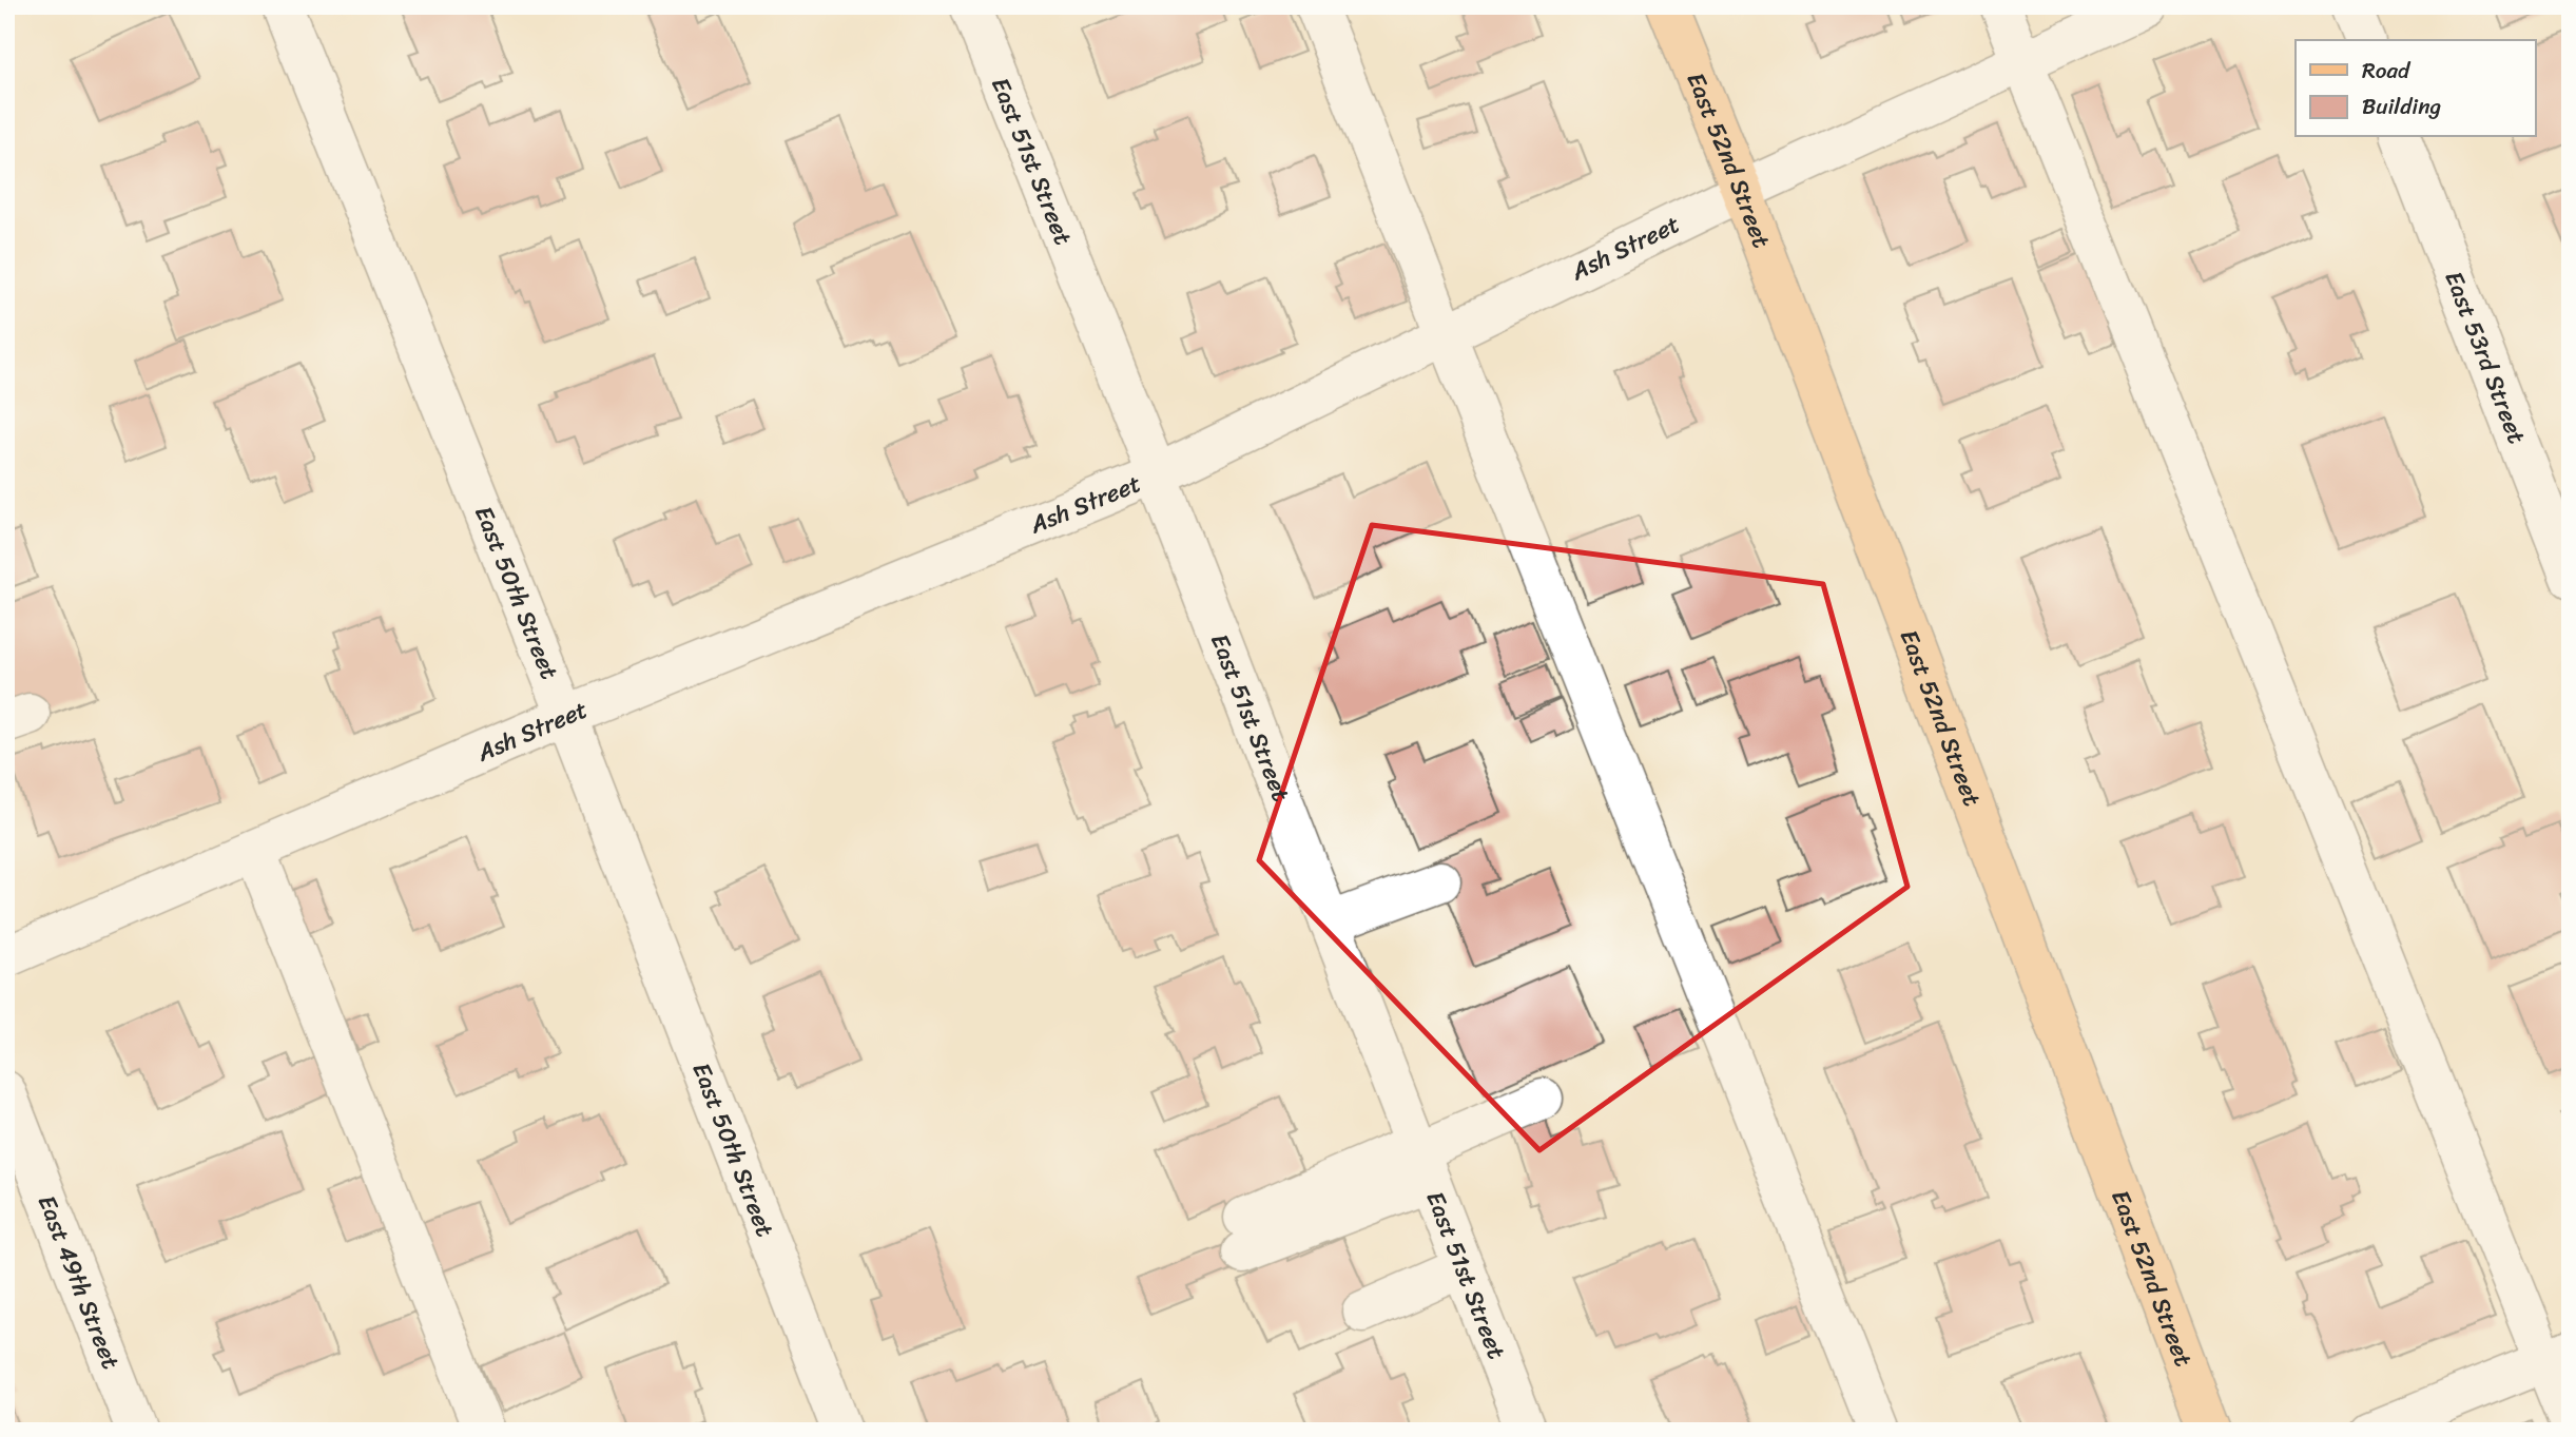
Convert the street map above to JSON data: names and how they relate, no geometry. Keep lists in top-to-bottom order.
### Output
{
  "streets": {
    "main road": ["East 52nd Street"],
    "street": [
      "East 51st Street",
      "Ash Street",
      "East 53rd Street",
      "East 50th Street",
      "East 49th Street"
    ]
  },
  "crossings": [
    ["East 52nd Street", "Ash Street"],
    ["East 51st Street", "Ash Street"],
    ["Ash Street", "East 50th Street"]
  ],
  "legend": ["Road", "Building"]
}
